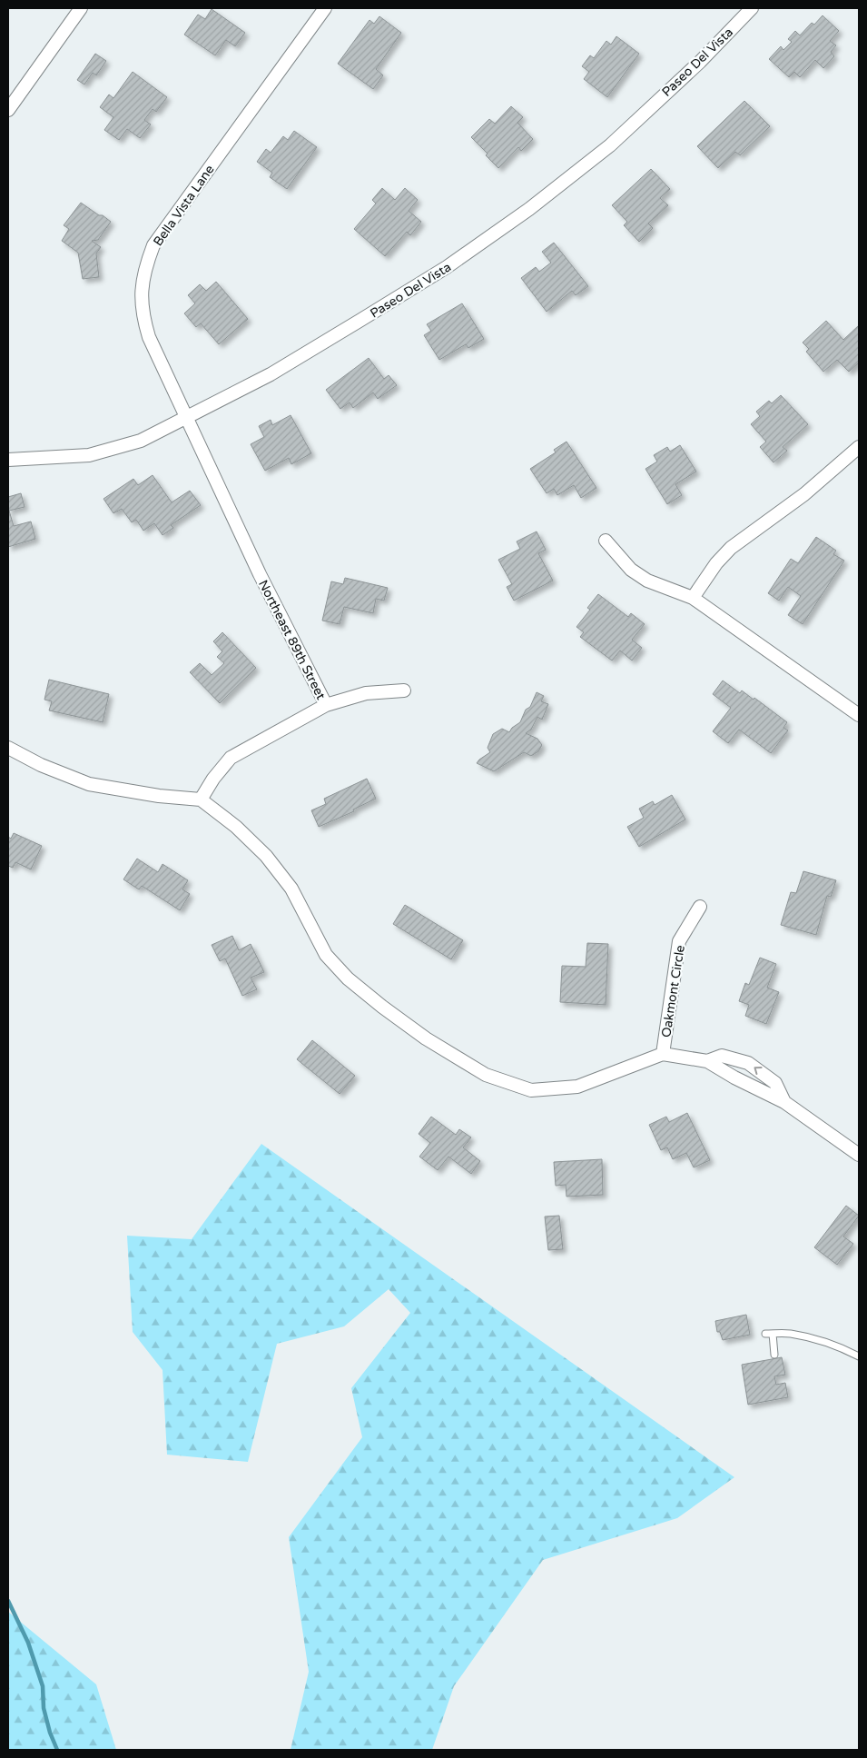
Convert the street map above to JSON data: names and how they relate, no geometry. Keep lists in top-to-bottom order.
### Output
{
  "streets": {
    "street": [
      "Paseo Del Vista",
      "Bella Vista Lane",
      "Northeast 89th Street",
      "Oakmont Circle"
    ]
  },
  "crossings": [
    ["Paseo Del Vista", "Bella Vista Lane"],
    ["Bella Vista Lane", "Northeast 89th Street"]
  ]
}
